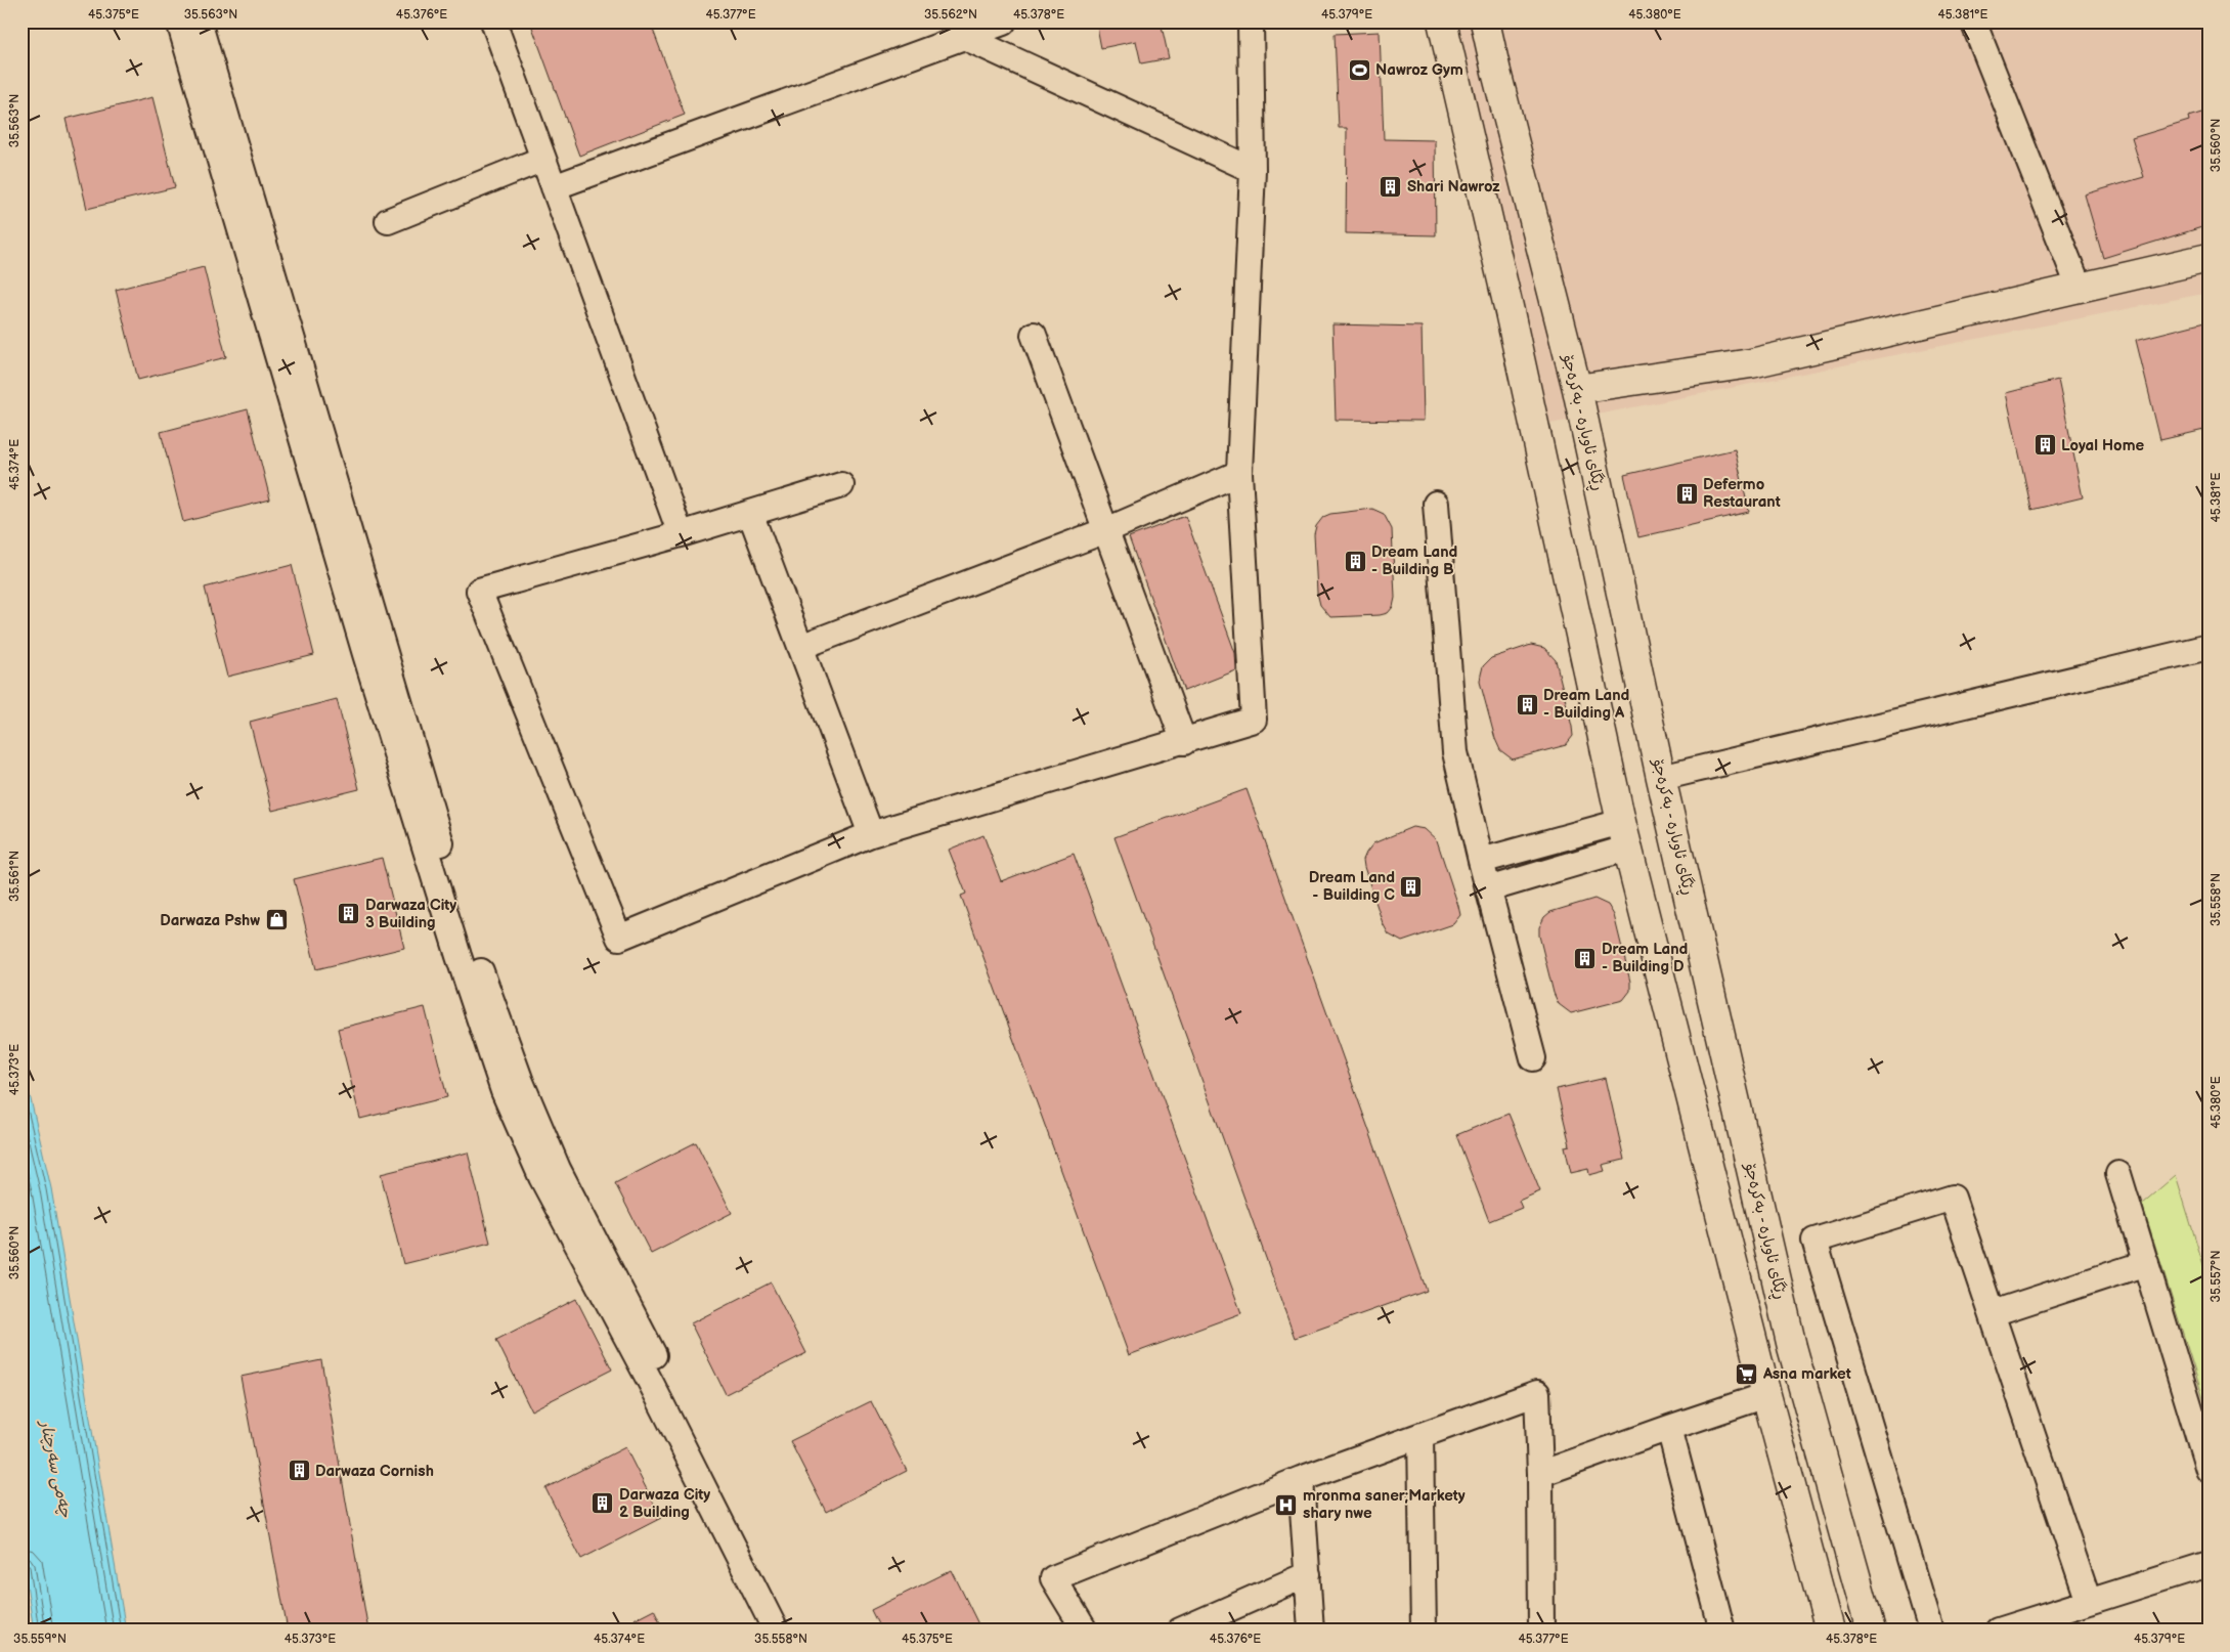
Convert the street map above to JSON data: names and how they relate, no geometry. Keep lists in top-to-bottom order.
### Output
{
  "streets": {
    "main road": ["ڕێگای ئاوبارە - بەکرەجۆ"]
  },
  "water": ["چەمی سەرچنار"],
  "places": {
    "sports": ["Nawroz Gym"],
    "building": [
      "Shari Nawroz",
      "Loyal Home",
      "Defermo Restaurant",
      "Dream Land - Building B",
      "Dream Land - Building A",
      "Dream Land - Building C",
      "Darwaza City 3 Building",
      "Dream Land - Building D",
      "Darwaza Cornish",
      "Darwaza City 2 Building"
    ],
    "shop": ["Darwaza Pshw"],
    "supermarket": ["Asna market"],
    "hospital": ["mronma saner;Markety shary nwe"]
  },
  "coordinates": [
    "45.375°E",
    "35.563°N",
    "45.376°E",
    "45.377°E",
    "35.562°N",
    "45.378°E",
    "45.379°E",
    "45.380°E",
    "45.381°E",
    "35.560°N",
    "45.374°E",
    "35.561°N",
    "35.558°N",
    "45.373°E",
    "35.557°N",
    "35.559°N"
  ]
}
